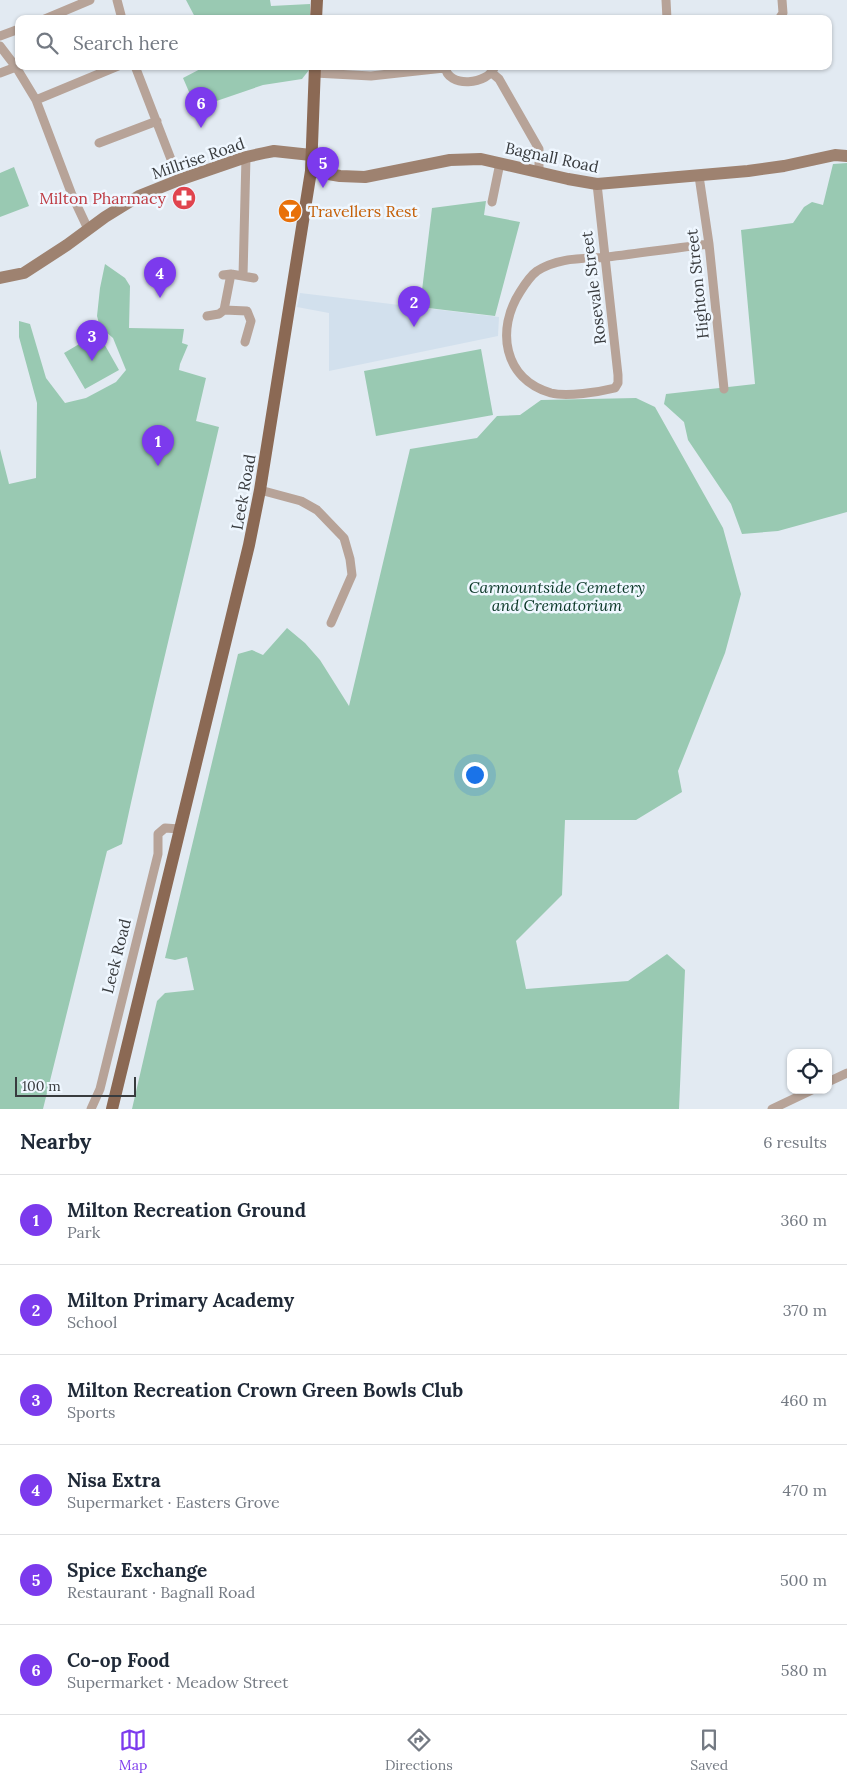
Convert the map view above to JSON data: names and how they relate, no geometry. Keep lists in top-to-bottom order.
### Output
{
  "streets": {
    "main road": ["Leek Road"],
    "street": [
      "Bagnall Road",
      "Millrise Road",
      "Highton Street",
      "Rosevale Street"
    ]
  },
  "crossings": [
    ["Bagnall Road", "Highton Street"],
    ["Bagnall Road", "Rosevale Street"],
    ["Bagnall Road", "Leek Road"],
    ["Millrise Road", "Leek Road"]
  ],
  "parks": ["Carmountside Cemetery and Crematorium"],
  "places": {
    "pharmacy": ["Milton Pharmacy"],
    "bar": ["Travellers Rest"]
  },
  "scale_bar": "100 m",
  "page": {
    "search": "Search here",
    "pins": [
      "6",
      "5",
      "4",
      "2",
      "3",
      "1"
    ],
    "scale": "100 m",
    "heading": ["Nearby", "6 results"],
    "list": [
      {
        "mark": "1",
        "name": "Milton Recreation Ground",
        "note": "Park",
        "value": "360 m"
      },
      {
        "mark": "2",
        "name": "Milton Primary Academy",
        "note": "School",
        "value": "370 m"
      },
      {
        "mark": "3",
        "name": "Milton Recreation Crown Green Bowls Club",
        "note": "Sports",
        "value": "460 m"
      },
      {
        "mark": "4",
        "name": "Nisa Extra",
        "note": "Supermarket · Easters Grove",
        "value": "470 m"
      },
      {
        "mark": "5",
        "name": "Spice Exchange",
        "note": "Restaurant · Bagnall Road",
        "value": "500 m"
      },
      {
        "mark": "6",
        "name": "Co-op Food",
        "note": "Supermarket · Meadow Street",
        "value": "580 m"
      }
    ],
    "nav": ["Map", "Directions", "Saved"]
  }
}
